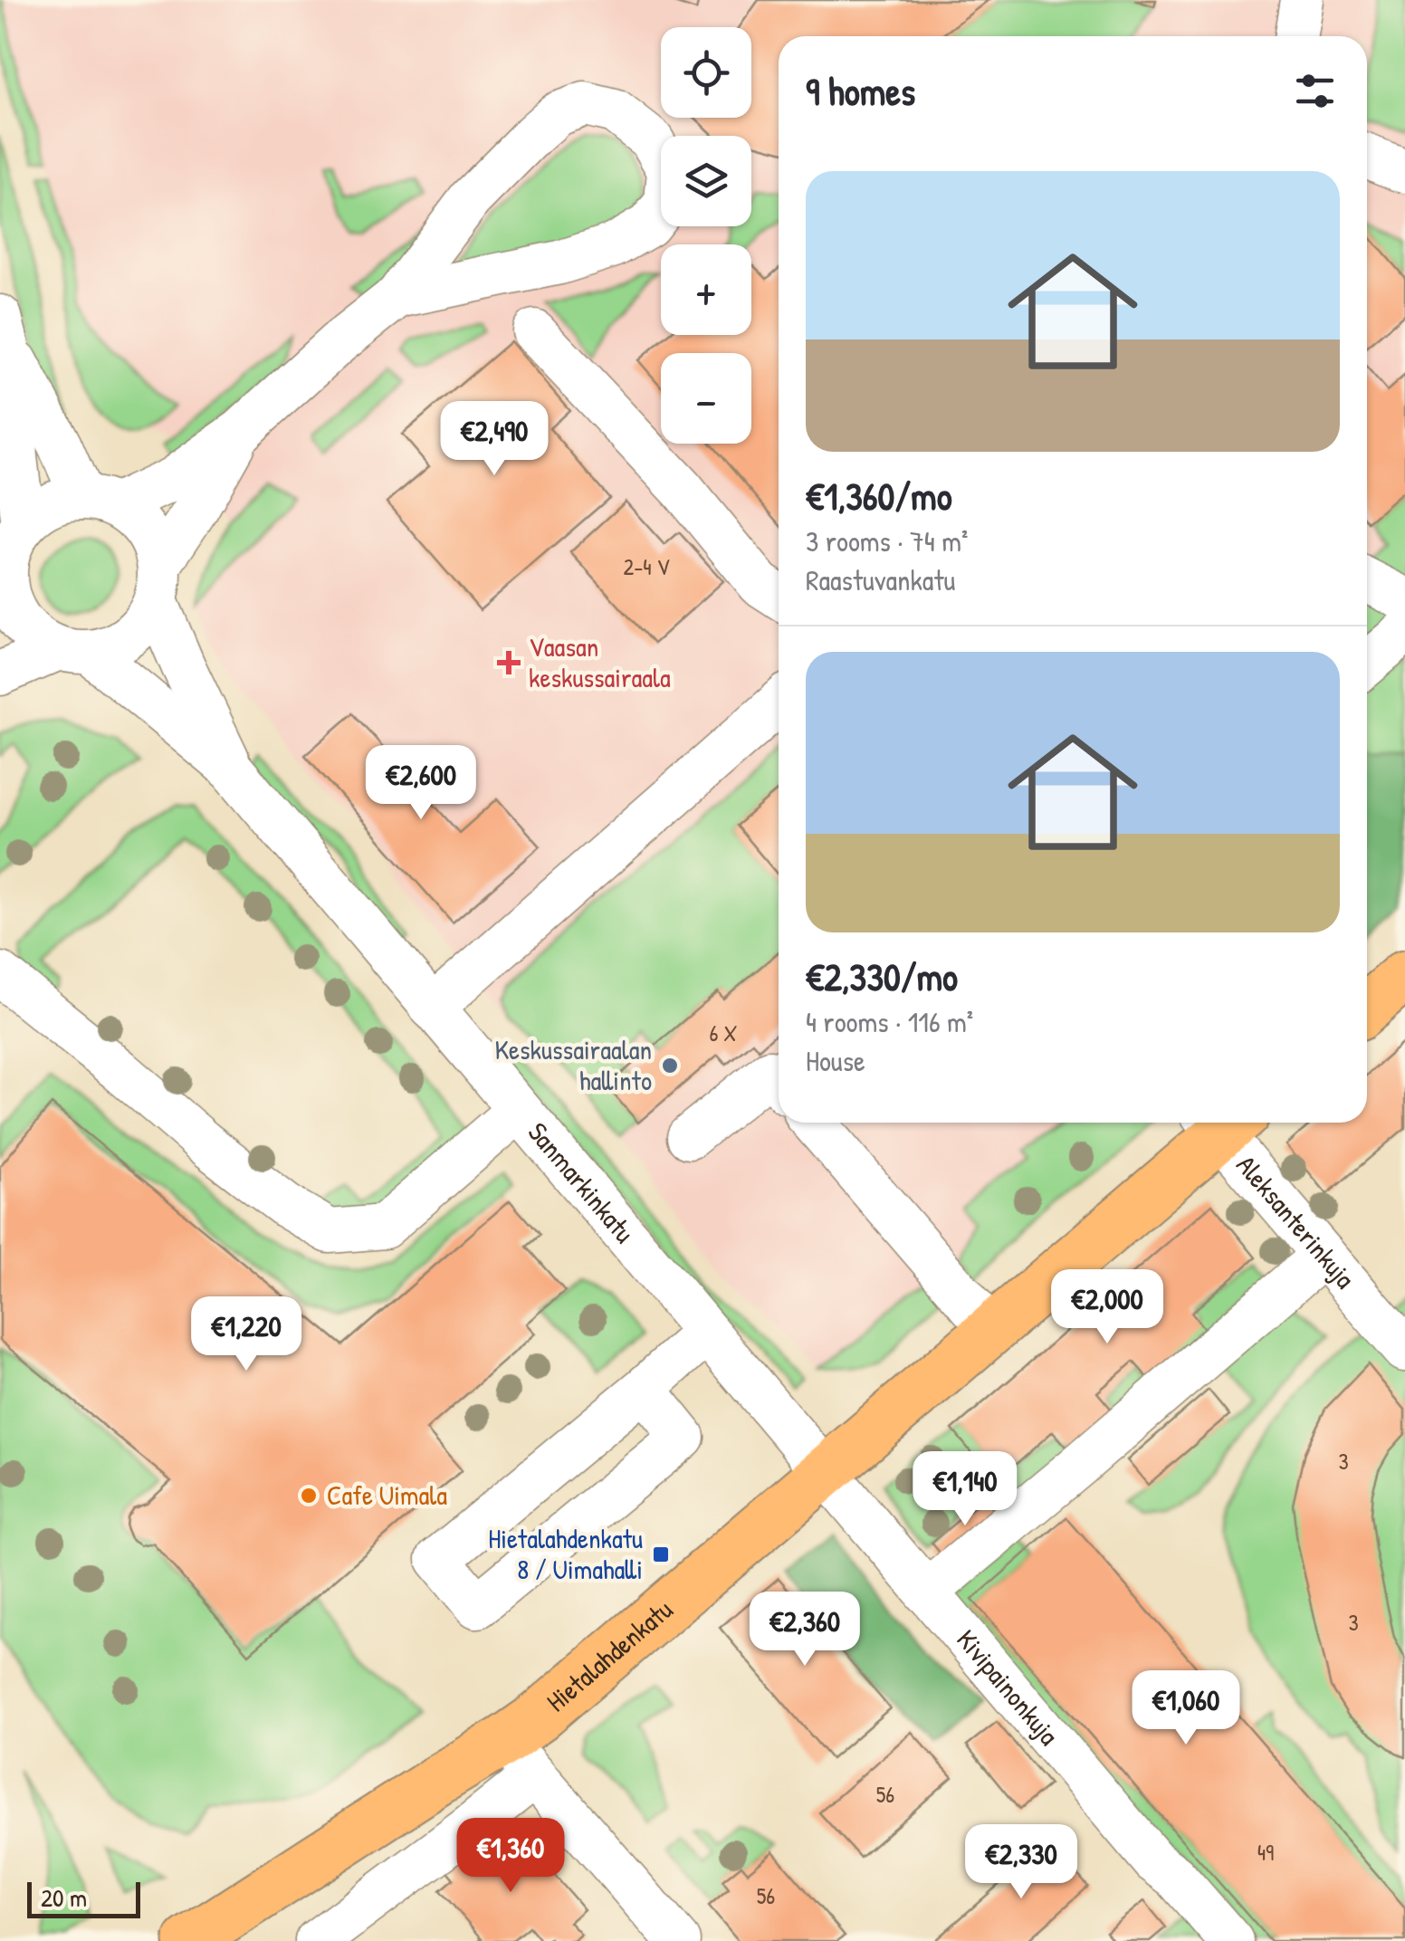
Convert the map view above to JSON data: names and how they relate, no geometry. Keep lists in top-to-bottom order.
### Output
{
  "streets": {
    "main road": ["Hietalahdenkatu"],
    "street": ["Sanmarkinkatu", "Aleksanterinkuja", "Kivipainonkuja"]
  },
  "crossings": [
    ["Sanmarkinkatu", "Hietalahdenkatu"],
    ["Sanmarkinkatu", "Kivipainonkuja"],
    ["Hietalahdenkatu", "Kivipainonkuja"]
  ],
  "places": {
    "health": ["Vaasan keskussairaala"],
    "other": ["Keskussairaalan hallinto", "Cafe Uimala"],
    "transit": ["Hietalahdenkatu 8 / Uimahalli"]
  },
  "house_numbers": [
    "2-4 V",
    "6 X",
    "3",
    "3",
    "56",
    "49",
    "56"
  ],
  "scale_bar": "20 m",
  "page": {
    "map_buttons": ["+", "−"],
    "heading": "9 homes",
    "list": [
      {
        "name": "€1,360/mo",
        "note": "3 rooms · 74 m² · Raastuvankatu"
      },
      {
        "name": "€2,330/mo",
        "note": "4 rooms · 116 m² · House"
      }
    ],
    "price": [
      "€2,490",
      "€2,600",
      "€2,000",
      "€1,220",
      "€1,140",
      "€2,360",
      "€1,060",
      "€1,360",
      "€2,330"
    ],
    "scale": "20 m"
  }
}
